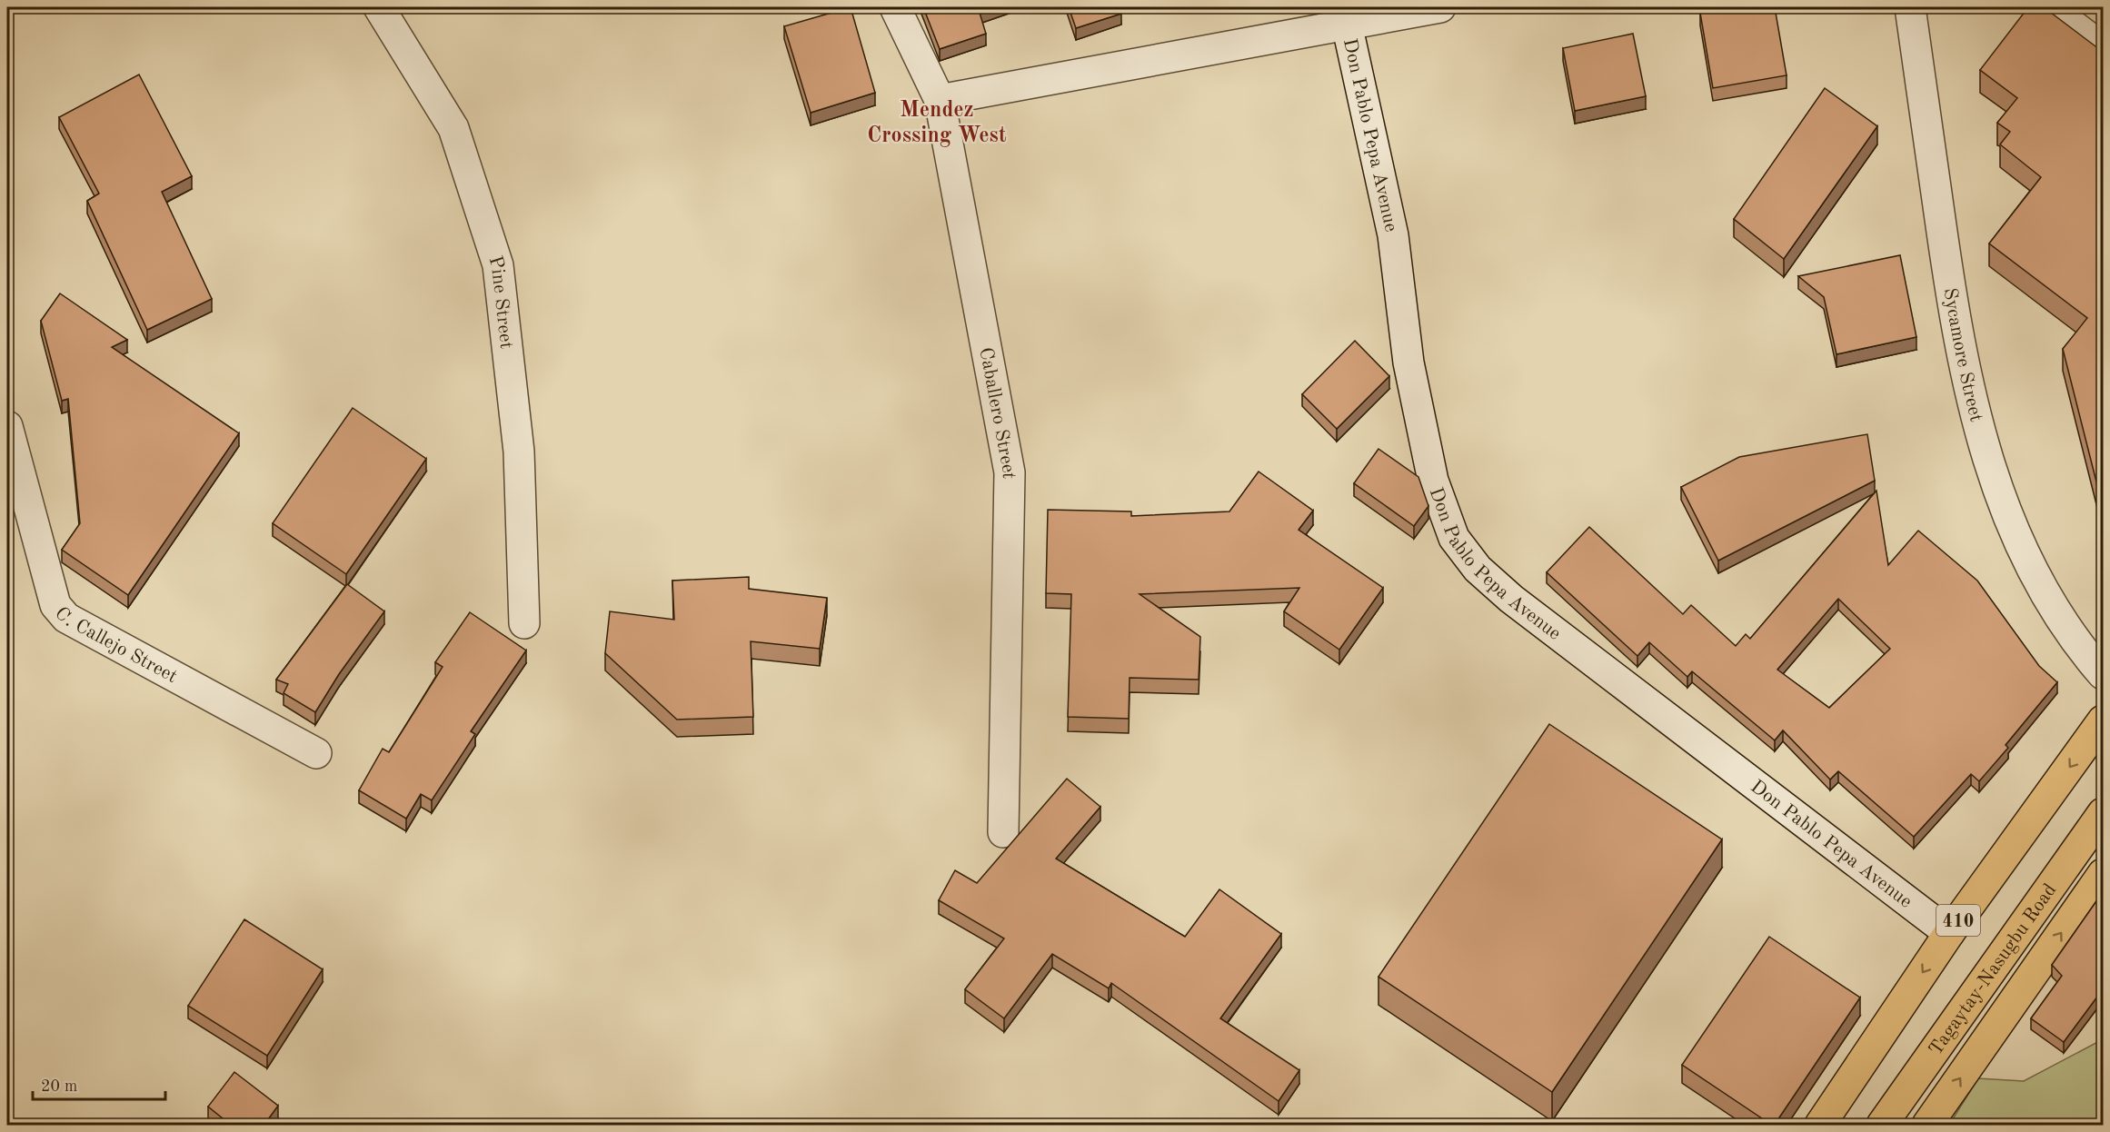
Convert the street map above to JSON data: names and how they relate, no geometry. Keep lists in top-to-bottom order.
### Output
{
  "streets": {
    "main road": ["410", "Tagaytay-Nasugbu Road"],
    "street": [
      "Don Pablo Pepa Avenue",
      "Pine Street",
      "Sycamore Street",
      "Caballero Street",
      "C. Callejo Street"
    ]
  },
  "crossings": [
    ["Don Pablo Pepa Avenue", "410"]
  ],
  "districts": ["Mendez Crossing West"],
  "scale_bar": "20 m"
}
